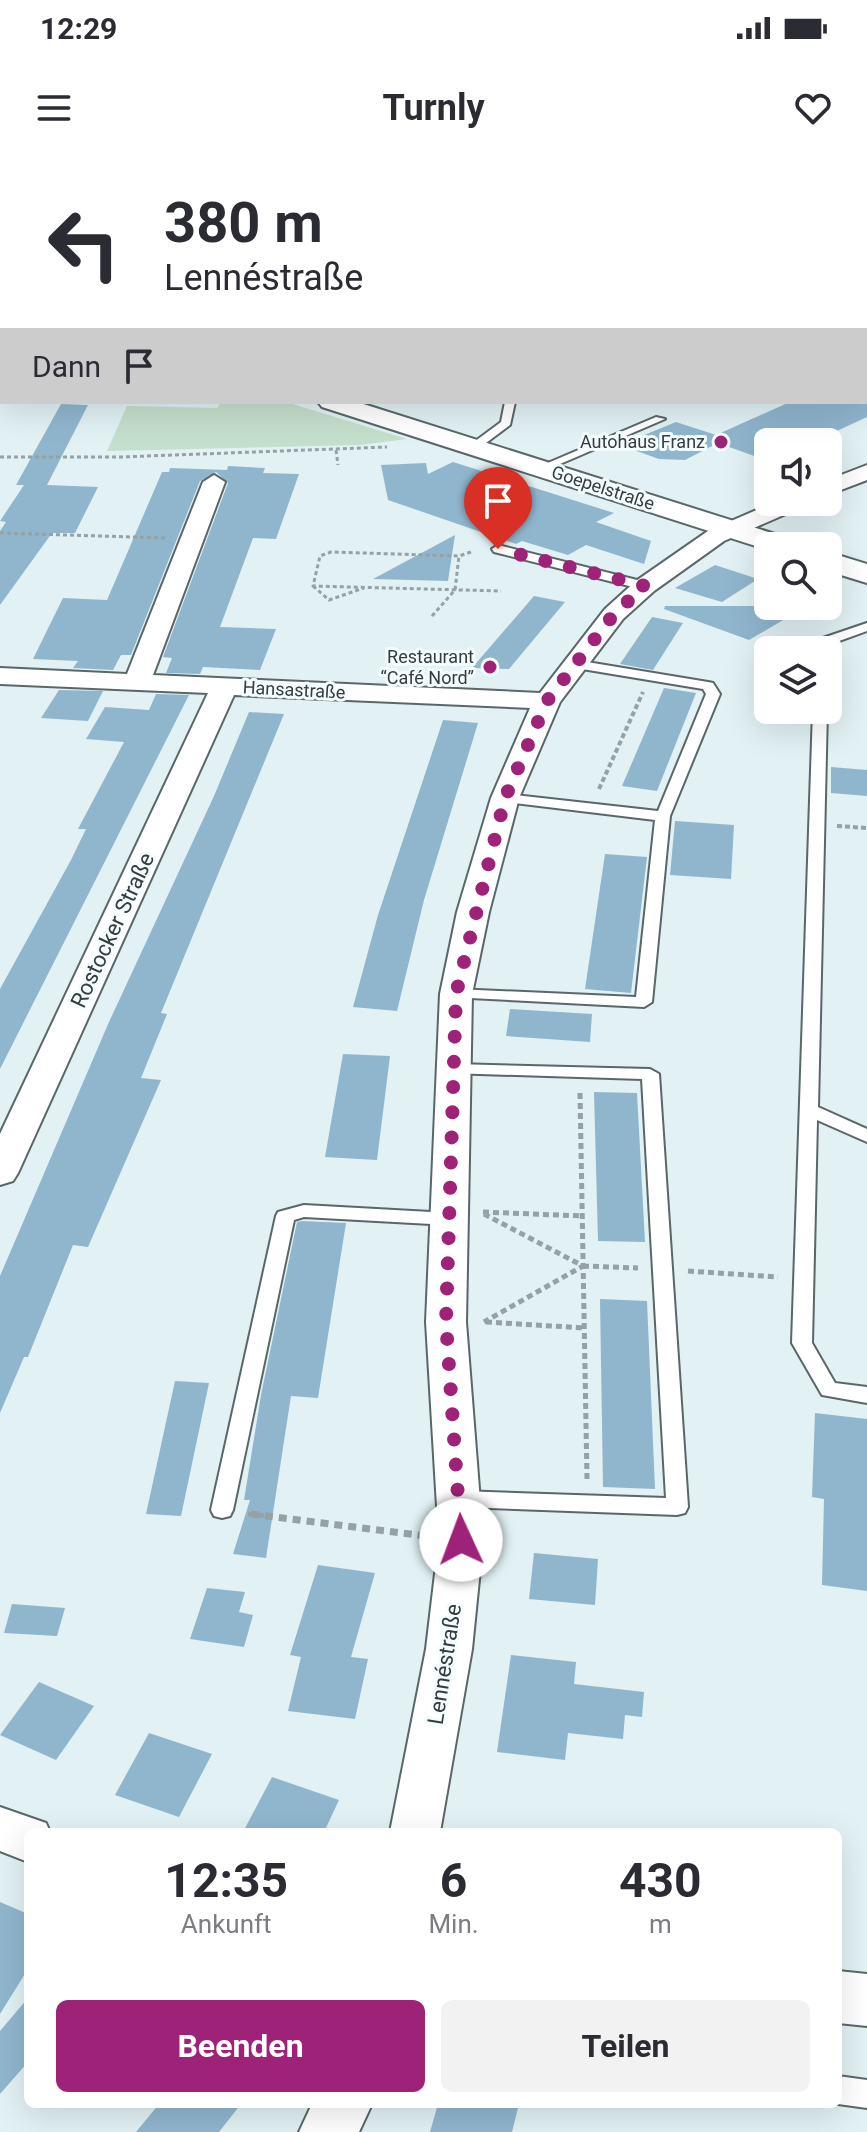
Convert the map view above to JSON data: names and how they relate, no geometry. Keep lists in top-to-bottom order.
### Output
{
  "streets": {
    "street": [
      "Goepelstraße",
      "Hansastraße",
      "Rostocker Straße",
      "Lennéstraße"
    ]
  },
  "crossings": [
    ["Goepelstraße", "Lennéstraße"],
    ["Hansastraße", "Rostocker Straße"],
    ["Hansastraße", "Lennéstraße"]
  ],
  "places": ["Autohaus Franz", "Restaurant “Café Nord”"],
  "page": {
    "status": "12:29",
    "header": "Turnly",
    "turn": ["380 m", "Lennéstraße"],
    "then": "Dann",
    "eta": [
      "12:35",
      "Ankunft",
      "6",
      "Min.",
      "430",
      "m"
    ],
    "buttons": ["Beenden", "Teilen"]
  }
}
